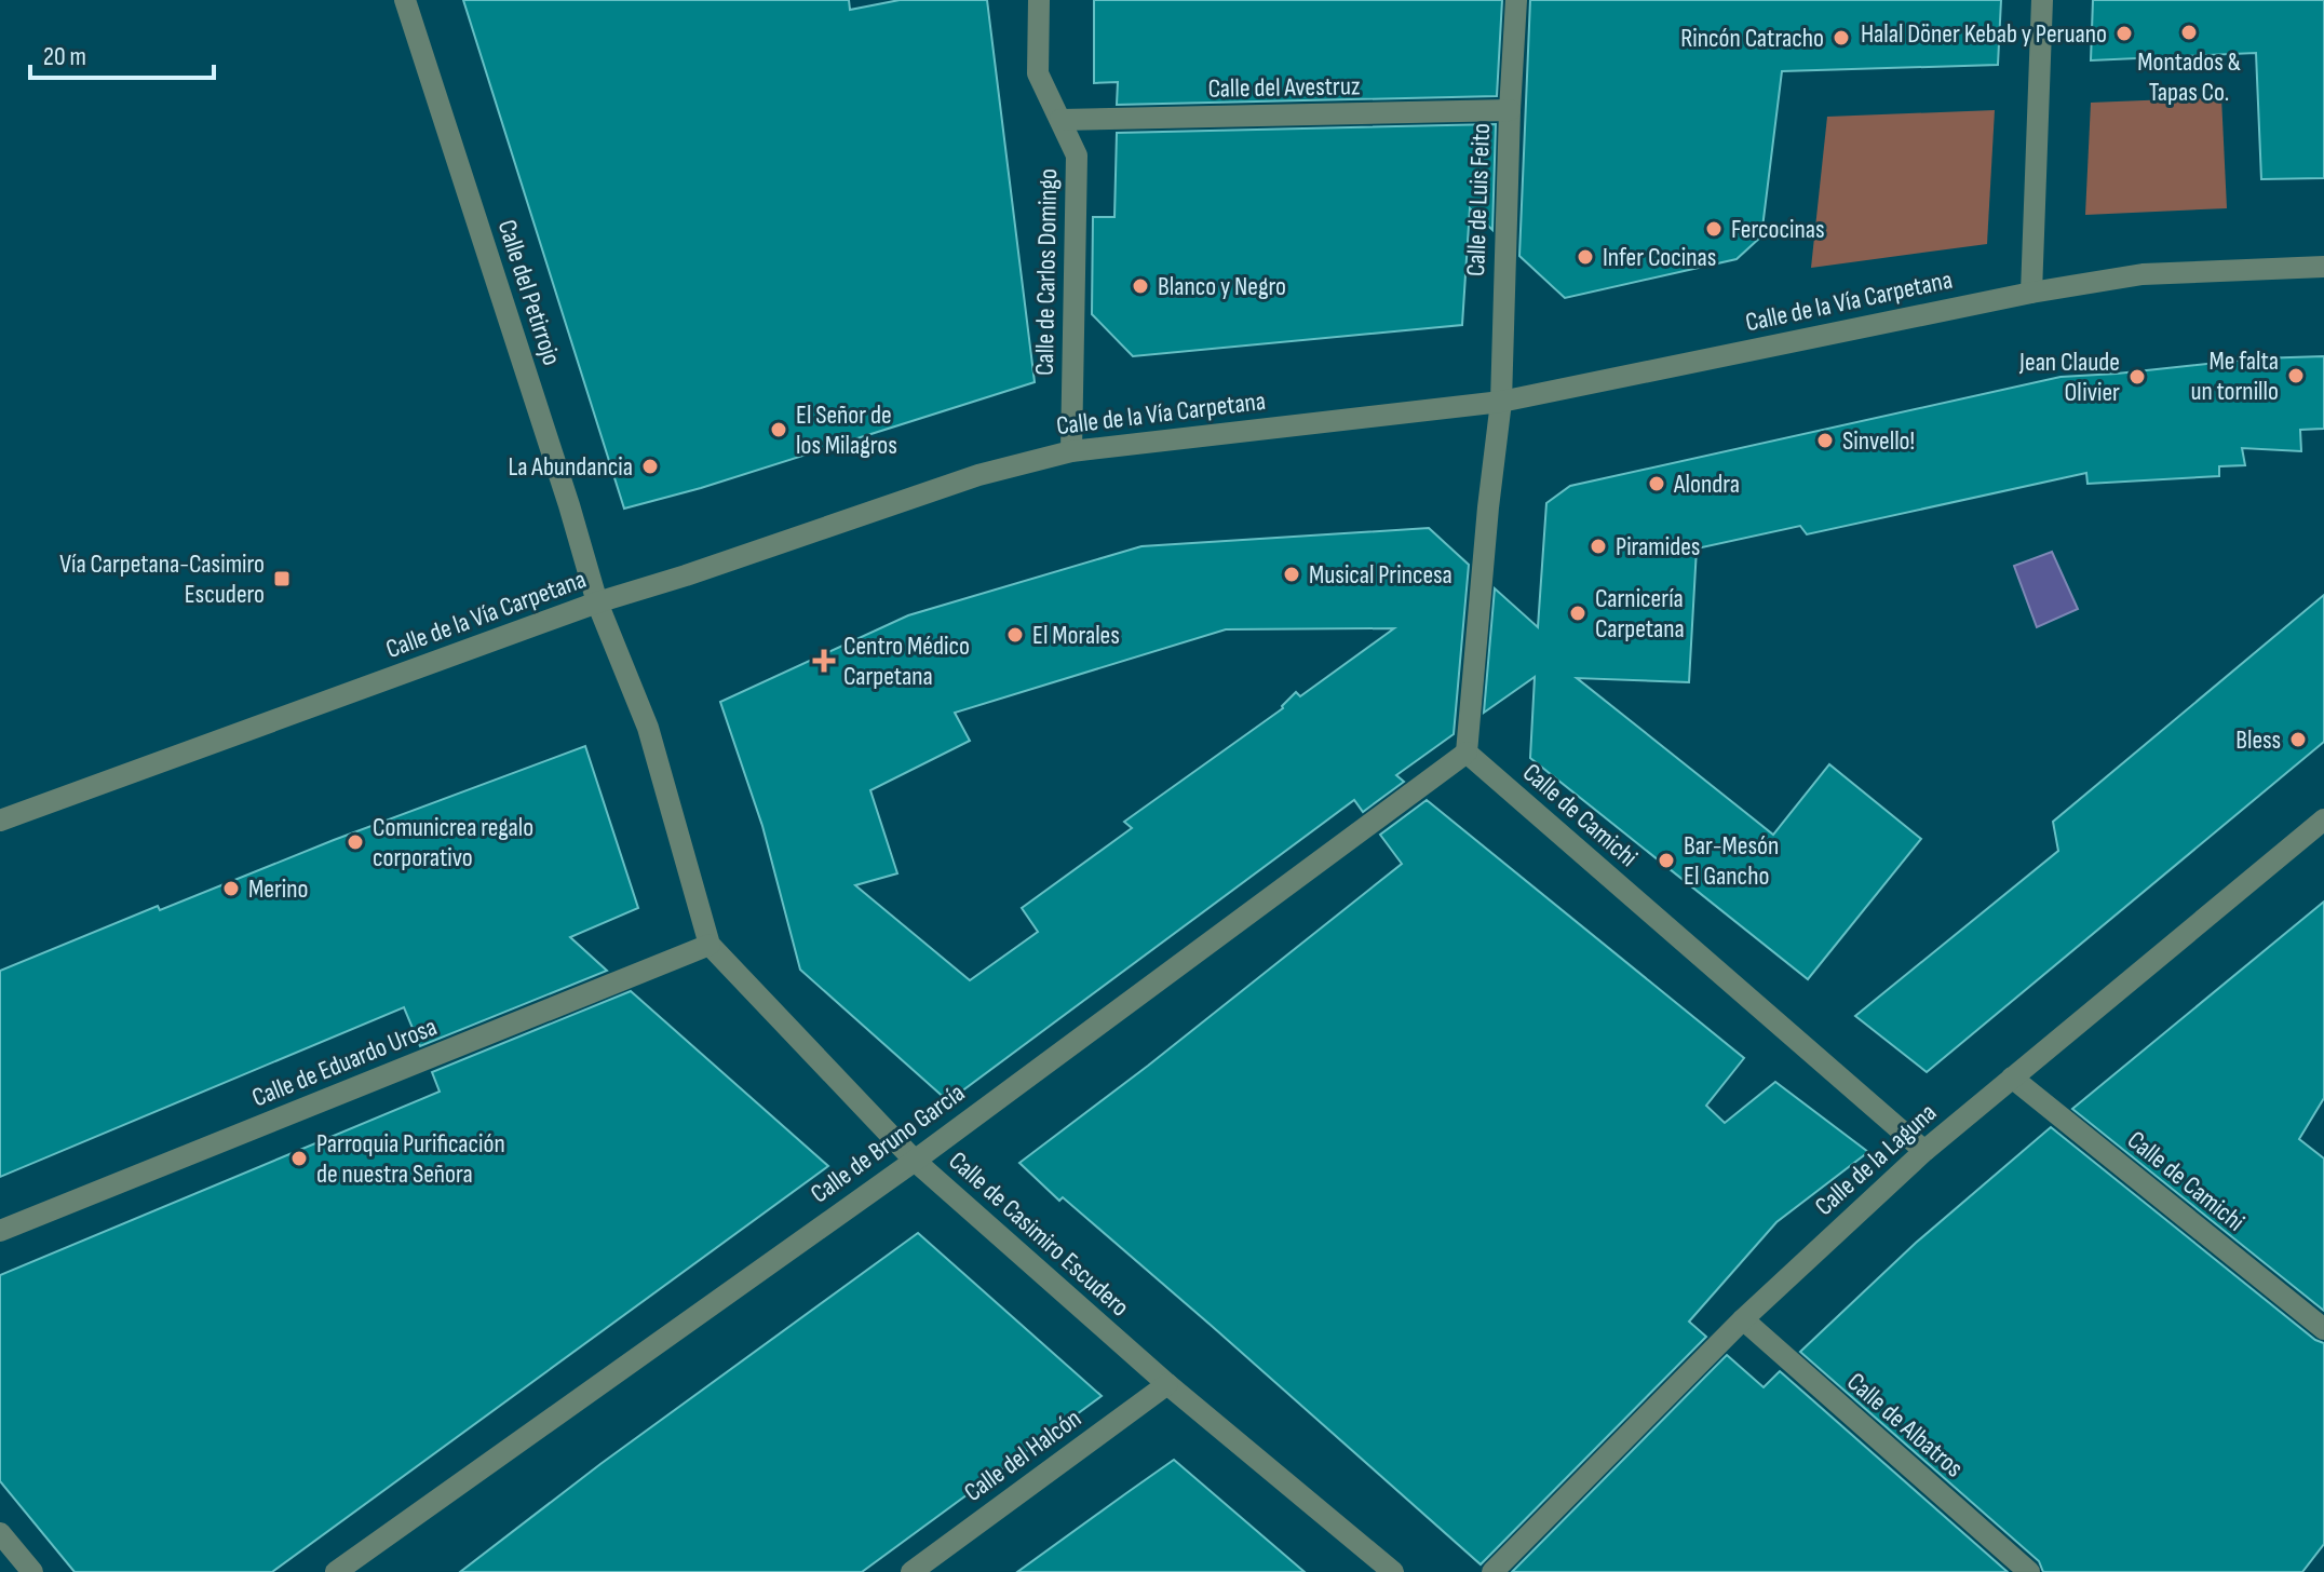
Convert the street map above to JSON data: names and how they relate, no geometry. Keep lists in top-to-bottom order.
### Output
{
  "streets": {
    "street": [
      "Calle del Avestruz",
      "Calle de Luis Feito",
      "Calle de Carlos Domingo",
      "Calle del Petirrojo",
      "Calle de la Vía Carpetana",
      "Calle de Camichi",
      "Calle de Eduardo Urosa",
      "Calle de Bruno García",
      "Calle de la Laguna",
      "Calle de Casimiro Escudero",
      "Calle de Albatros",
      "Calle del Halcón"
    ]
  },
  "crossings": [
    ["Calle del Avestruz", "Calle de Luis Feito"],
    ["Calle del Avestruz", "Calle de Carlos Domingo"],
    ["Calle de Luis Feito", "Calle de la Vía Carpetana"],
    ["Calle de Carlos Domingo", "Calle de la Vía Carpetana"],
    ["Calle del Petirrojo", "Calle de la Vía Carpetana"],
    ["Calle del Petirrojo", "Calle de Casimiro Escudero"],
    ["Calle de la Vía Carpetana", "Calle de Casimiro Escudero"],
    ["Calle de Camichi", "Calle de Bruno García"],
    ["Calle de Camichi", "Calle de la Laguna"],
    ["Calle de Eduardo Urosa", "Calle de Casimiro Escudero"],
    ["Calle de Bruno García", "Calle de Casimiro Escudero"],
    ["Calle de la Laguna", "Calle de Albatros"],
    ["Calle de Casimiro Escudero", "Calle del Halcón"]
  ],
  "places": {
    "other": [
      "Montados & Tapas Co.",
      "Halal Döner Kebab y Peruano",
      "Rincón Catracho",
      "Fercocinas",
      "Infer Cocinas",
      "Blanco y Negro",
      "Me falta un tornillo",
      "Jean Claude Olivier",
      "El Señor de los Milagros",
      "Sinvello!",
      "La Abundancia",
      "Alondra",
      "Piramides",
      "Musical Princesa",
      "Carnicería Carpetana",
      "El Morales",
      "Bless",
      "Comunicrea regalo corporativo",
      "Bar-Mesón El Gancho",
      "Merino",
      "Parroquia Purificación de nuestra Señora"
    ],
    "transit": ["Vía Carpetana-Casimiro Escudero"],
    "health": ["Centro Médico Carpetana"]
  },
  "scale_bar": "20 m"
}
